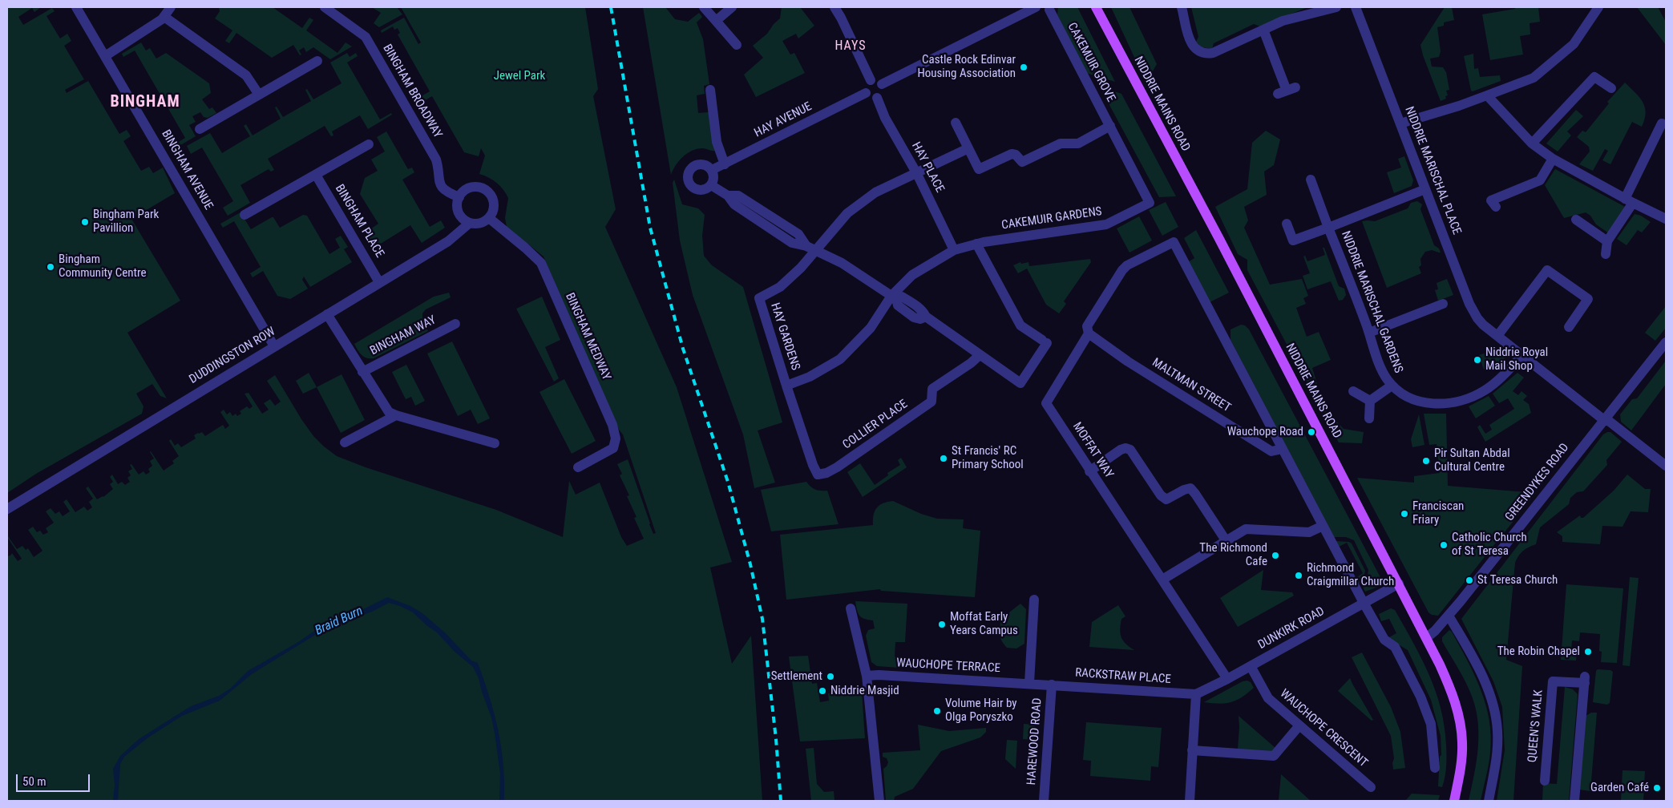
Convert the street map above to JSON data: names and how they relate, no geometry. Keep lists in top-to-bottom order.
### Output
{
  "streets": {
    "main road": ["NIDDRIE MAINS ROAD"],
    "street": [
      "CAKEMUIR GROVE",
      "BINGHAM BROADWAY",
      "HAY AVENUE",
      "HAY PLACE",
      "BINGHAM AVENUE",
      "NIDDRIE MARISCHAL PLACE",
      "CAKEMUIR GARDENS",
      "BINGHAM PLACE",
      "NIDDRIE MARISCHAL GARDENS",
      "BINGHAM WAY",
      "BINGHAM MEDWAY",
      "HAY GARDENS",
      "DUDDINGSTON ROW",
      "MALTMAN STREET",
      "COLLIER PLACE",
      "MOFFAT WAY",
      "GREENDYKES ROAD",
      "DUNKIRK ROAD",
      "WAUCHOPE TERRACE",
      "RACKSTRAW PLACE",
      "QUEEN'S WALK",
      "WAUCHOPE CRESCENT",
      "HAREWOOD ROAD"
    ]
  },
  "crossings": [
    ["CAKEMUIR GROVE", "CAKEMUIR GARDENS"],
    ["BINGHAM BROADWAY", "BINGHAM MEDWAY"],
    ["BINGHAM BROADWAY", "DUDDINGSTON ROW"],
    ["NIDDRIE MAINS ROAD", "GREENDYKES ROAD"],
    ["NIDDRIE MAINS ROAD", "DUNKIRK ROAD"],
    ["HAY AVENUE", "HAY PLACE"],
    ["HAY PLACE", "CAKEMUIR GARDENS"],
    ["HAY PLACE", "HAY GARDENS"],
    ["BINGHAM AVENUE", "DUDDINGSTON ROW"],
    ["NIDDRIE MARISCHAL PLACE", "NIDDRIE MARISCHAL GARDENS"],
    ["NIDDRIE MARISCHAL PLACE", "GREENDYKES ROAD"],
    ["CAKEMUIR GARDENS", "HAY GARDENS"],
    ["BINGHAM PLACE", "DUDDINGSTON ROW"],
    ["BINGHAM WAY", "DUDDINGSTON ROW"],
    ["BINGHAM MEDWAY", "DUDDINGSTON ROW"],
    ["HAY GARDENS", "COLLIER PLACE"],
    ["MALTMAN STREET", "MOFFAT WAY"],
    ["MOFFAT WAY", "DUNKIRK ROAD"],
    ["DUNKIRK ROAD", "RACKSTRAW PLACE"],
    ["DUNKIRK ROAD", "WAUCHOPE CRESCENT"],
    ["WAUCHOPE TERRACE", "RACKSTRAW PLACE"],
    ["WAUCHOPE TERRACE", "HAREWOOD ROAD"],
    ["RACKSTRAW PLACE", "HAREWOOD ROAD"]
  ],
  "districts": ["HAYS", "BINGHAM"],
  "water": ["Braid Burn"],
  "parks": ["Jewel Park"],
  "places": [
    "Castle Rock Edinvar Housing Association",
    "Bingham Park Pavillion",
    "Bingham Community Centre",
    "Niddrie Royal Mail Shop",
    "Wauchope Road",
    "St Francis' RC Primary School",
    "Pir Sultan Abdal Cultural Centre",
    "Franciscan Friary",
    "Catholic Church of St Teresa",
    "The Richmond Cafe",
    "Richmond Craigmillar Church",
    "St Teresa Church",
    "Moffat Early Years Campus",
    "The Robin Chapel",
    "Settlement",
    "Niddrie Masjid",
    "Volume Hair by Olga Poryszko",
    "Garden Café"
  ],
  "scale_bar": "50 m"
}
